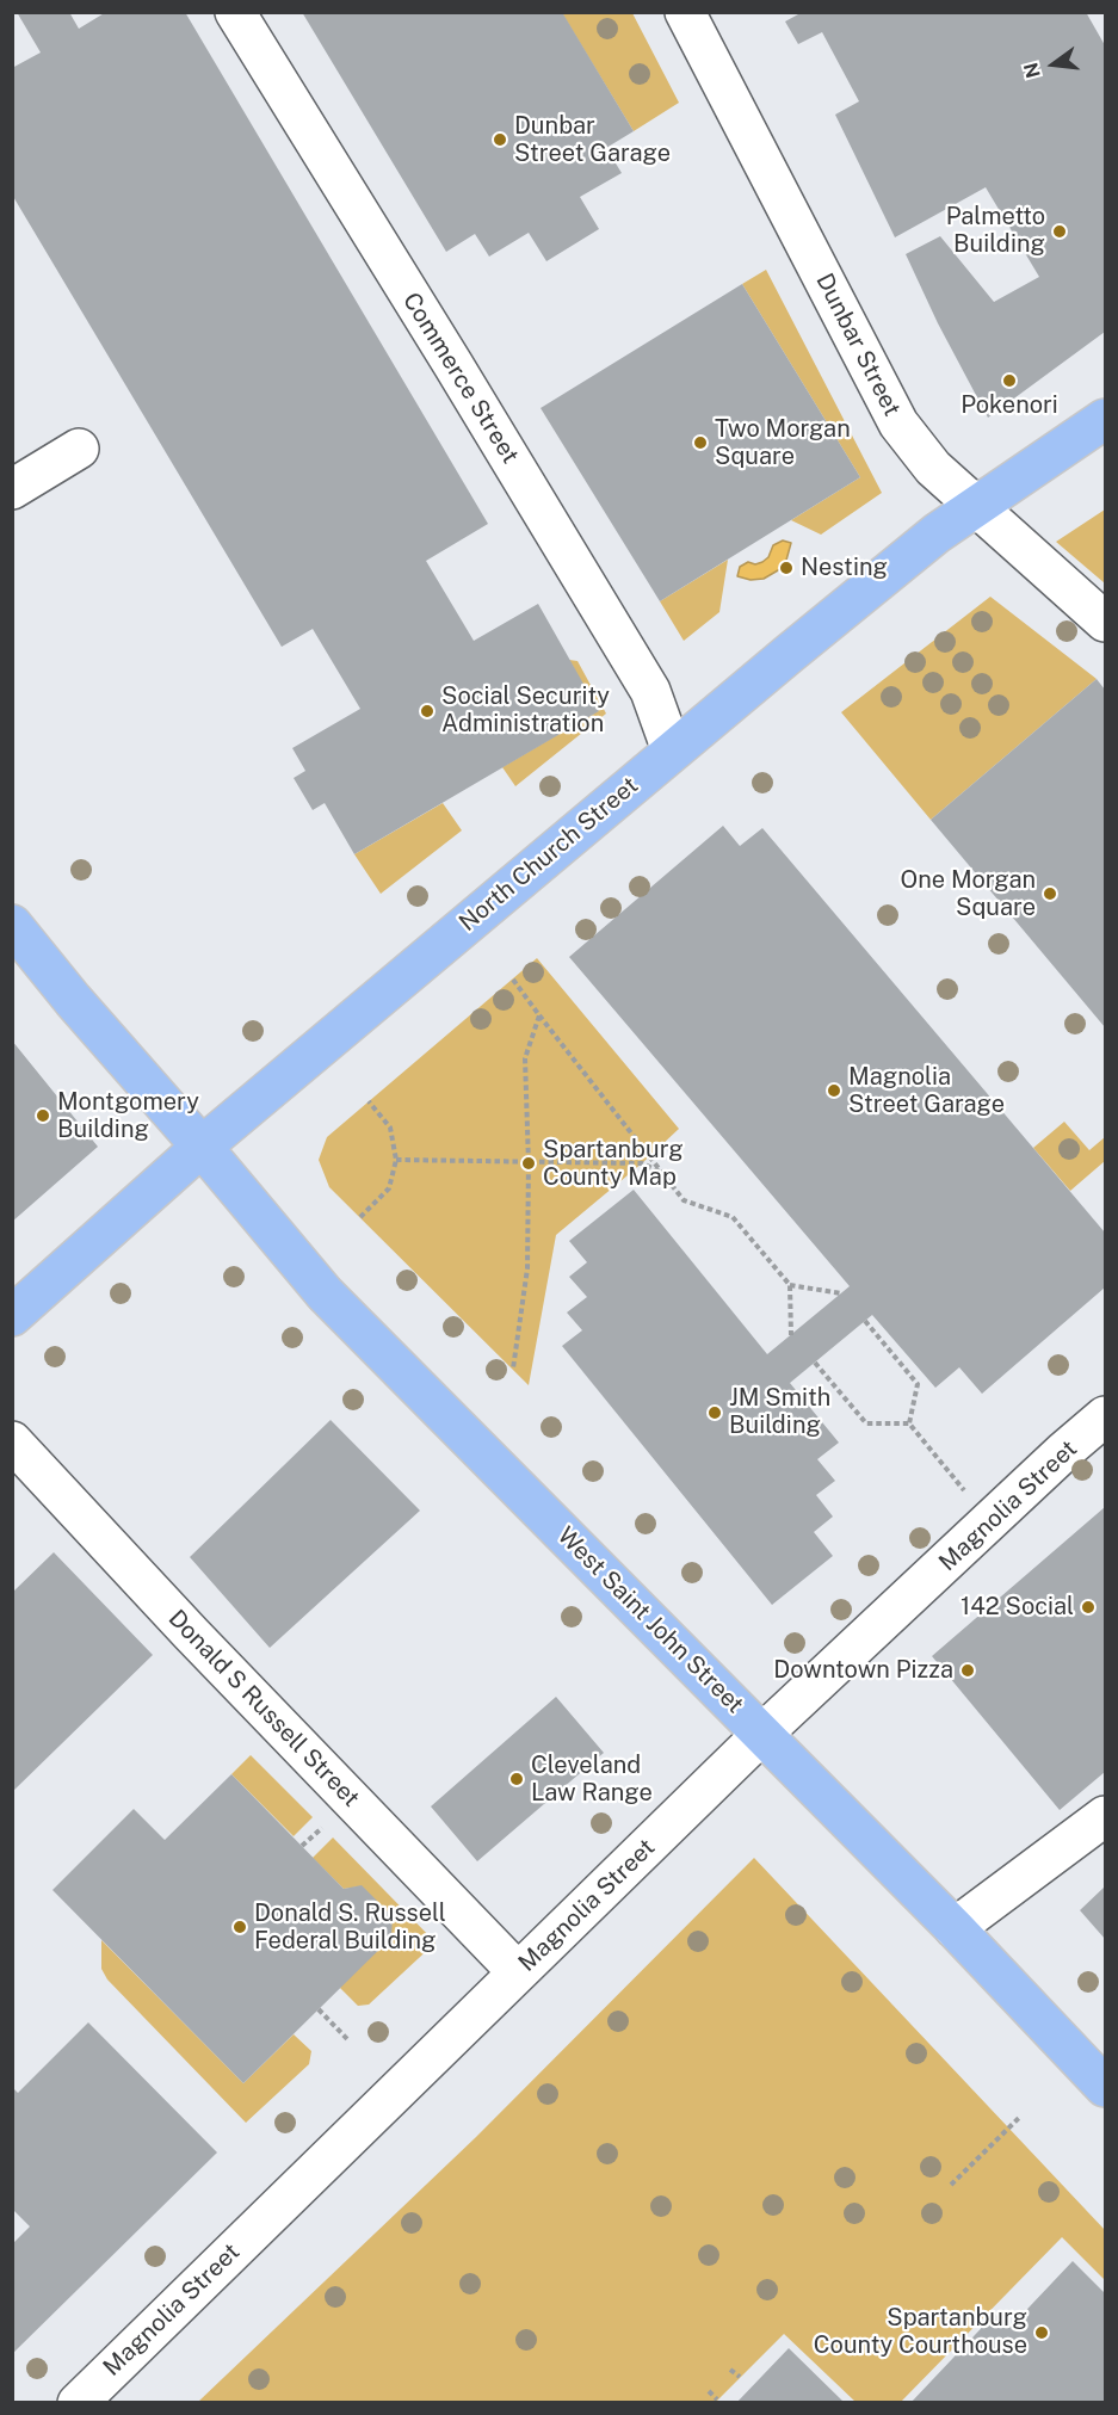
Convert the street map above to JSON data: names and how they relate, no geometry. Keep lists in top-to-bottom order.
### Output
{
  "streets": {
    "main road": ["North Church Street", "West Saint John Street"],
    "street": [
      "Dunbar Street",
      "Commerce Street",
      "Magnolia Street",
      "Donald S Russell Street"
    ]
  },
  "crossings": [
    ["Dunbar Street", "North Church Street"],
    ["Commerce Street", "North Church Street"],
    ["North Church Street", "West Saint John Street"],
    ["Magnolia Street", "West Saint John Street"],
    ["Magnolia Street", "Donald S Russell Street"]
  ],
  "places": [
    "Dunbar Street Garage",
    "Palmetto Building",
    "Pokenori",
    "Two Morgan Square",
    "Nesting",
    "Social Security Administration",
    "One Morgan Square",
    "Magnolia Street Garage",
    "Montgomery Building",
    "Spartanburg County Map",
    "JM Smith Building",
    "142 Social",
    "Downtown Pizza",
    "Cleveland Law Range",
    "Donald S. Russell Federal Building",
    "Spartanburg County Courthouse"
  ],
  "north": "left"
}
